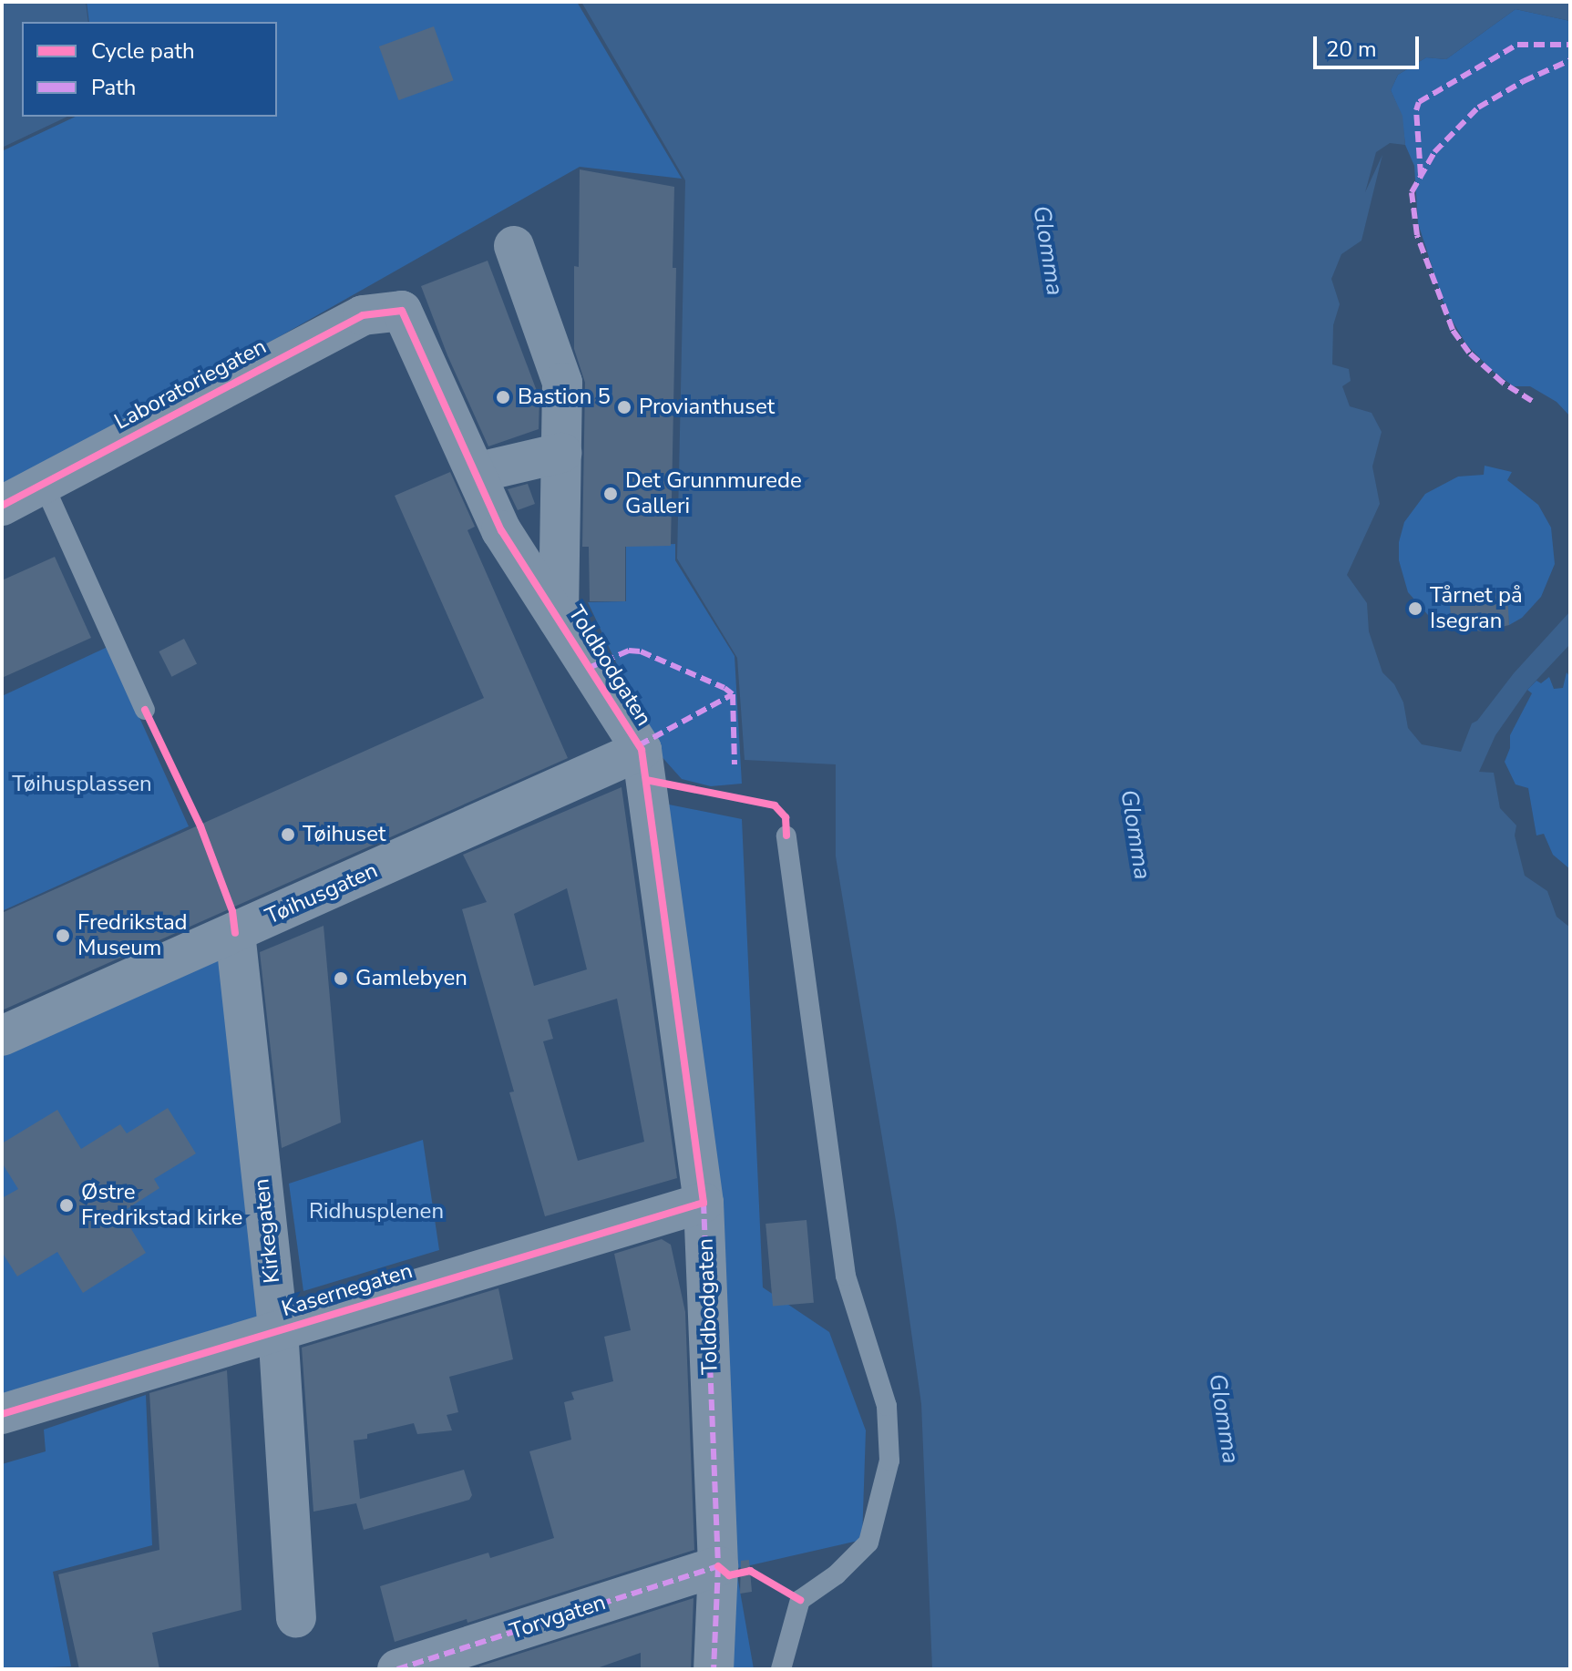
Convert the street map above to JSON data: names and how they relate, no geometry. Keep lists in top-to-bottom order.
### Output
{
  "streets": {
    "street": [
      "Laboratoriegaten",
      "Toldbodgaten",
      "Tøihusgaten",
      "Kirkegaten",
      "Kasernegaten",
      "Torvgaten"
    ]
  },
  "crossings": [
    ["Laboratoriegaten", "Toldbodgaten"],
    ["Toldbodgaten", "Tøihusgaten"],
    ["Toldbodgaten", "Kasernegaten"],
    ["Toldbodgaten", "Torvgaten"],
    ["Tøihusgaten", "Kirkegaten"],
    ["Kirkegaten", "Kasernegaten"]
  ],
  "water": ["Glomma"],
  "parks": ["Tøihusplassen", "Ridhusplenen"],
  "places": [
    "Bastion 5",
    "Provianthuset",
    "Det Grunnmurede Galleri",
    "Tårnet på Isegran",
    "Tøihuset",
    "Fredrikstad Museum",
    "Gamlebyen",
    "Østre Fredrikstad kirke"
  ],
  "legend": ["Cycle path", "Path"],
  "scale_bar": "20 m"
}
